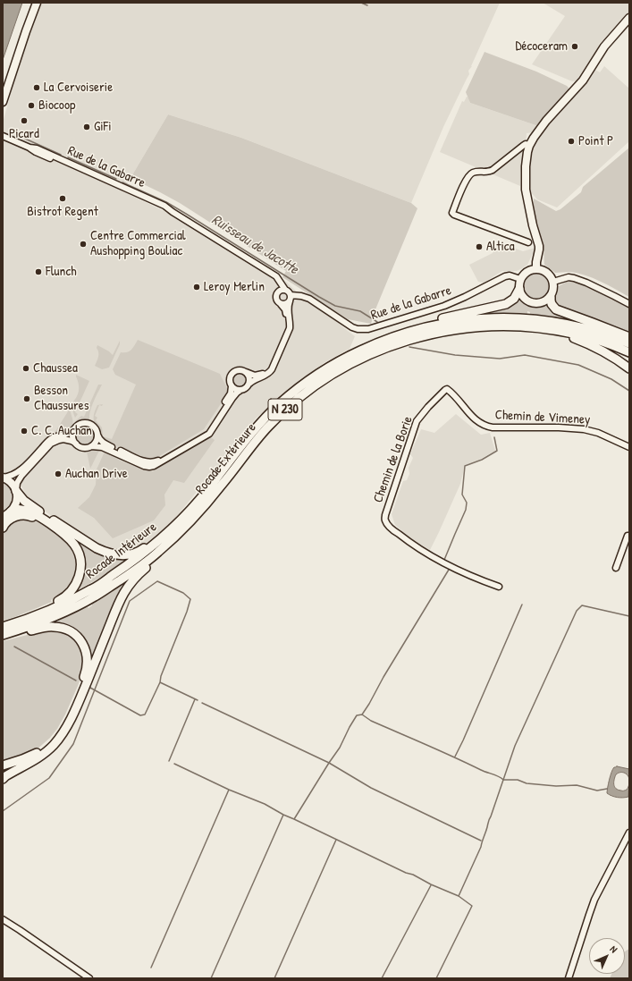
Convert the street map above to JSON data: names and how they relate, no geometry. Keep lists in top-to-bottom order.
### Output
{
  "streets": {
    "highway": ["N 230", "Rocade Extérieure", "Rocade Intérieure"],
    "street": ["Rue de la Gabarre", "Chemin de Vimeney", "Chemin de la Borie"]
  },
  "crossings": [
    ["Chemin de Vimeney", "Chemin de la Borie"],
    ["Rocade Extérieure", "Rocade Intérieure"]
  ],
  "water": ["Ruisseau de Jacotte"],
  "places": [
    "Décoceram",
    "La Cervoiserie",
    "Biocoop",
    "Picard",
    "GiFi",
    "Point P",
    "Bistrot Regent",
    "Centre Commercial Aushopping Bouliac",
    "Altica",
    "Flunch",
    "Leroy Merlin",
    "Chaussea",
    "Besson Chaussures",
    "C. C. Auchan",
    "Auchan Drive"
  ],
  "north": "top right"
}
